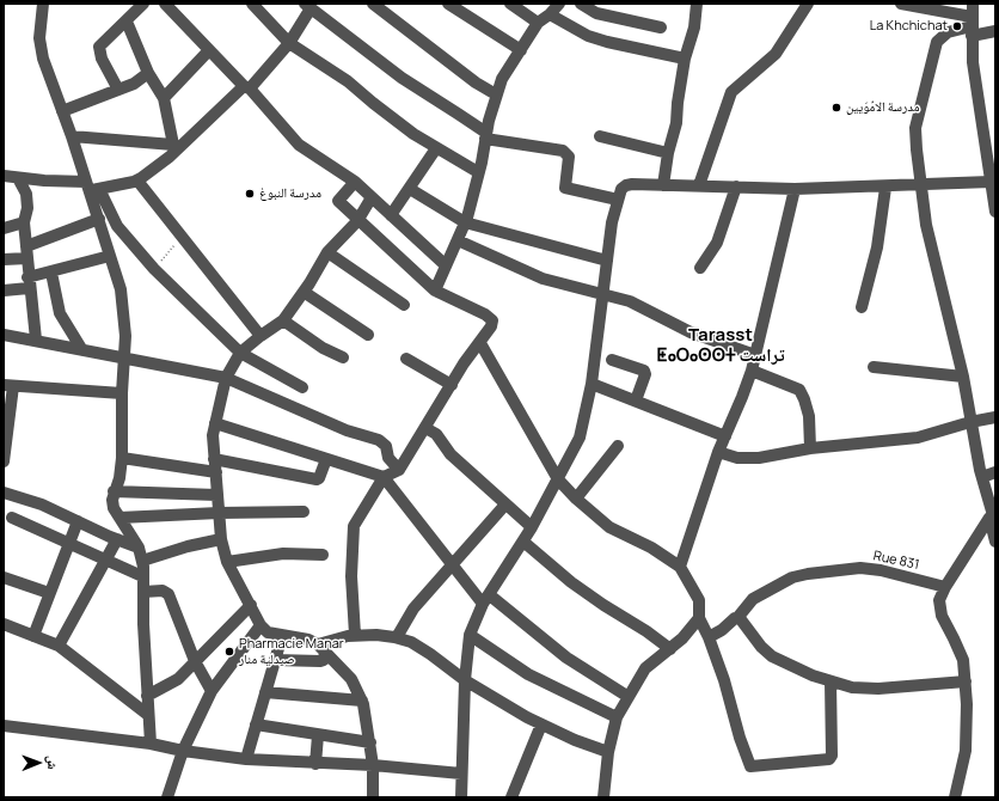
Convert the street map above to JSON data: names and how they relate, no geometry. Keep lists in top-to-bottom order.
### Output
{
  "streets": {
    "street": ["Rue 831"]
  },
  "districts": ["Tarasst ⵟⴰⵔⴰⵙⵙⵜ تراست"],
  "places": [
    "La Khchichat",
    "مدرسة الامُوَيين",
    "مدرسة النبوغ",
    "Pharmacie Manar صيدلية منار"
  ],
  "north": "right"
}
